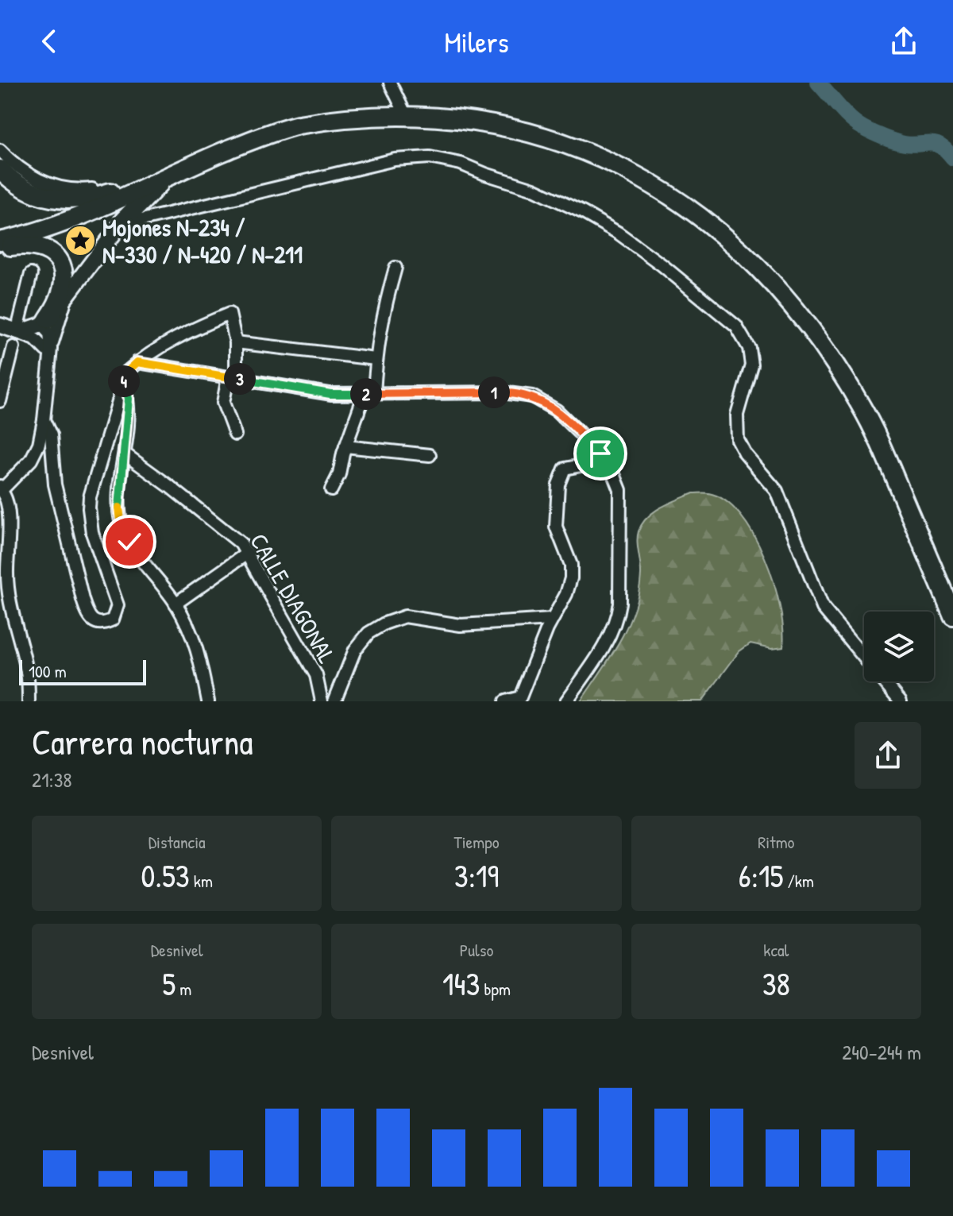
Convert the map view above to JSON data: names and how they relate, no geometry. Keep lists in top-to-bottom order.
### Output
{
  "streets": {
    "street": ["CALLE DIAGONAL"]
  },
  "places": {
    "place": ["Mojones N-234 / N-330 / N-420 / N-211"]
  },
  "scale_bar": "100 m",
  "page": {
    "header": "Milers",
    "pins": [
      "3",
      "4",
      "1",
      "2"
    ],
    "scale": "100 m",
    "heading": ["Carrera nocturna", "21:38"],
    "stats": [
      ["Distancia", "0.53 km"],
      ["Tiempo", "3:19"],
      ["Ritmo", "6:15 /km"],
      ["Desnivel", "5 m"],
      ["Pulso", "143 bpm"],
      ["kcal", "38"]
    ],
    "chart": ["Desnivel", "240–244 m"]
  }
}
